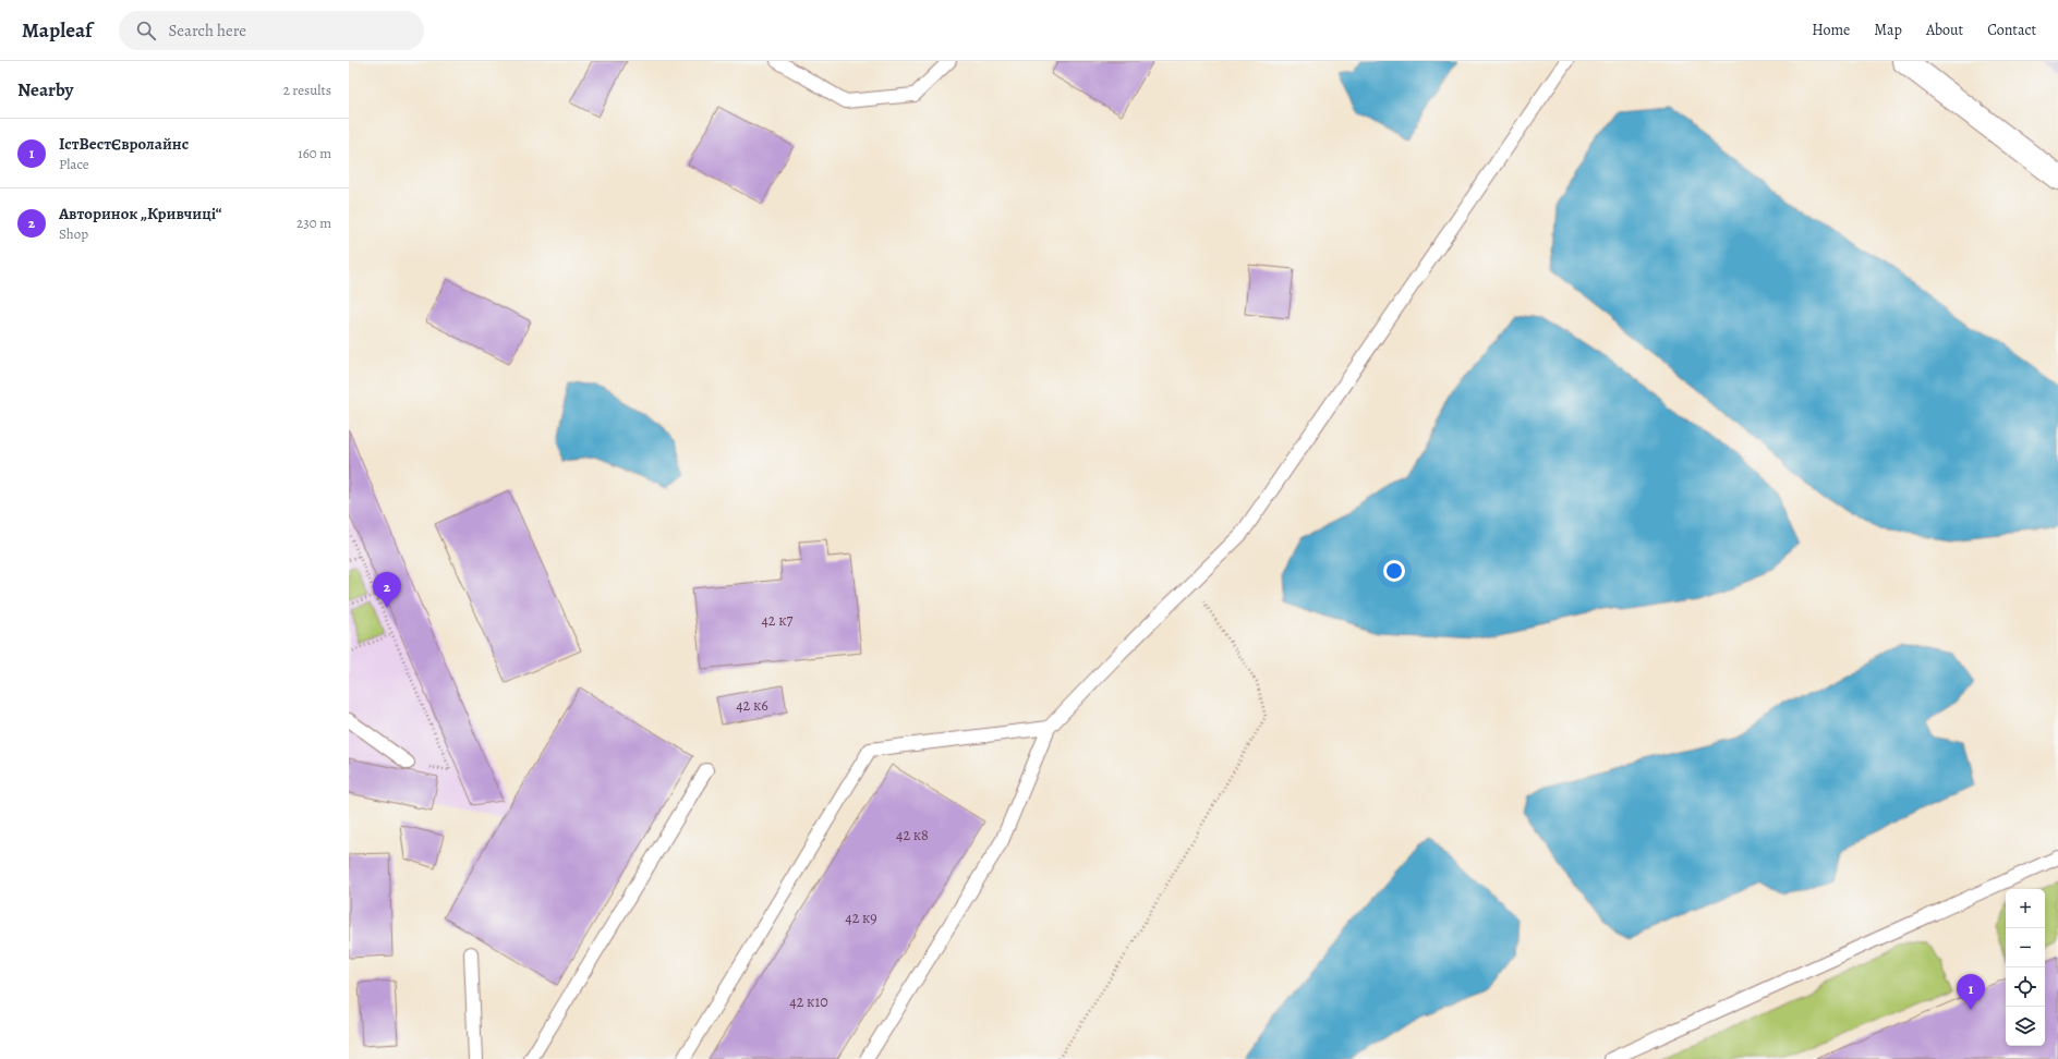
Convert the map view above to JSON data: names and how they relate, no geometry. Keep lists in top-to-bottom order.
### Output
{
  "house_numbers": [
    "42 к7",
    "42 к6",
    "42 к8",
    "42 к9",
    "42 к10"
  ],
  "page": {
    "header": "Mapleaf",
    "search": "Search here",
    "nav": [
      "Home",
      "Map",
      "About",
      "Contact"
    ],
    "heading": ["Nearby", "2 results"],
    "list": [
      {
        "mark": "1",
        "name": "ІстВестЄвролайнс",
        "note": "Place",
        "value": "160 m"
      },
      {
        "mark": "2",
        "name": "Авторинок „Кривчиці“",
        "note": "Shop",
        "value": "230 m"
      }
    ],
    "pins": ["2", "1"],
    "map_buttons": ["+", "−"]
  }
}
